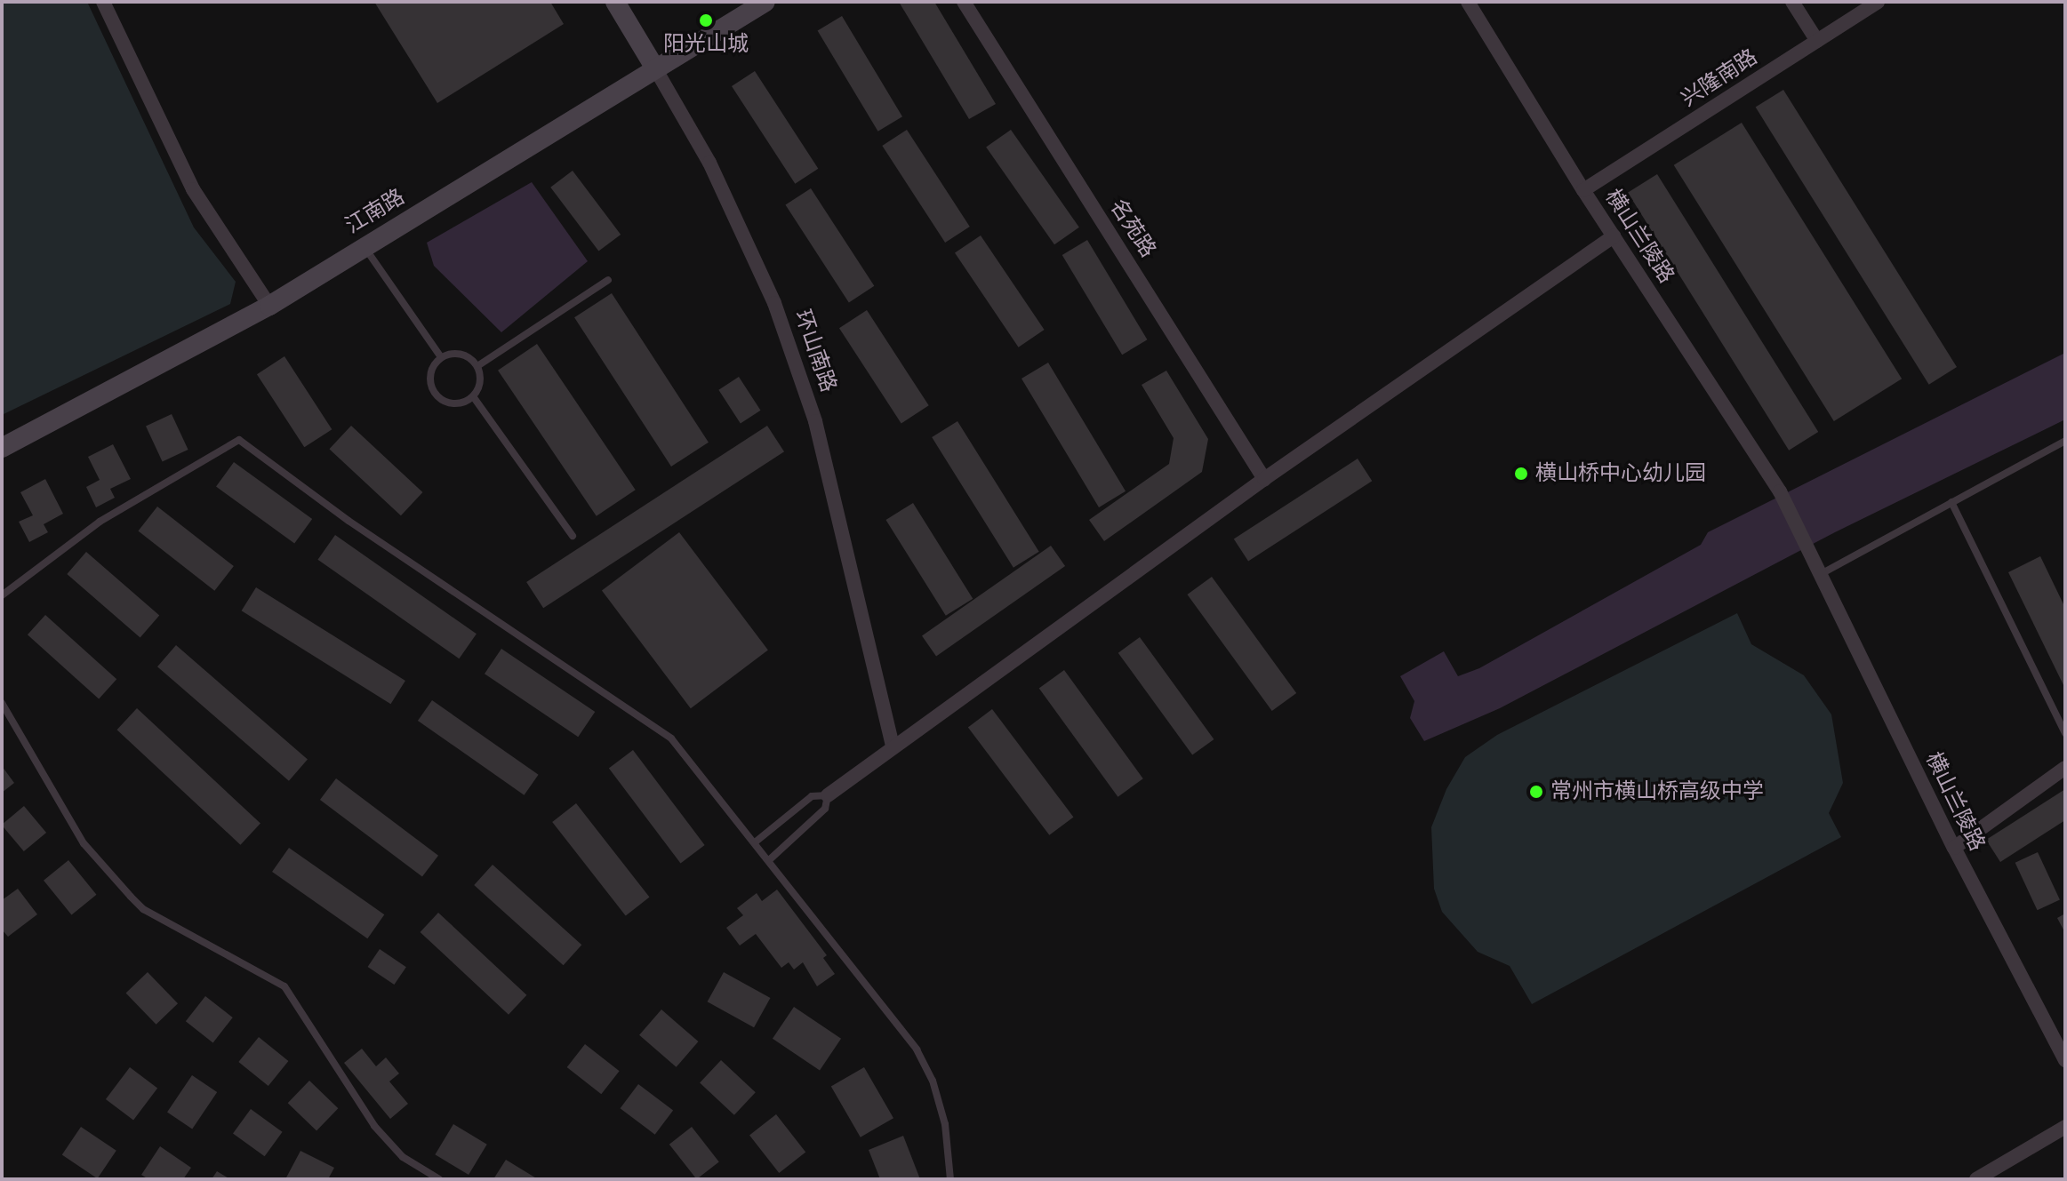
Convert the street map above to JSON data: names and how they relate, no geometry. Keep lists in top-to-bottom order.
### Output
{
  "streets": {
    "main road": ["江南路", "环山南路"],
    "street": ["兴隆南路", "名苑路", "横山兰陵路"]
  },
  "crossings": [
    ["兴隆南路", "横山兰陵路"],
    ["江南路", "环山南路"]
  ],
  "places": ["阳光山城", "横山桥中心幼儿园", "常州市横山桥高级中学"]
}
